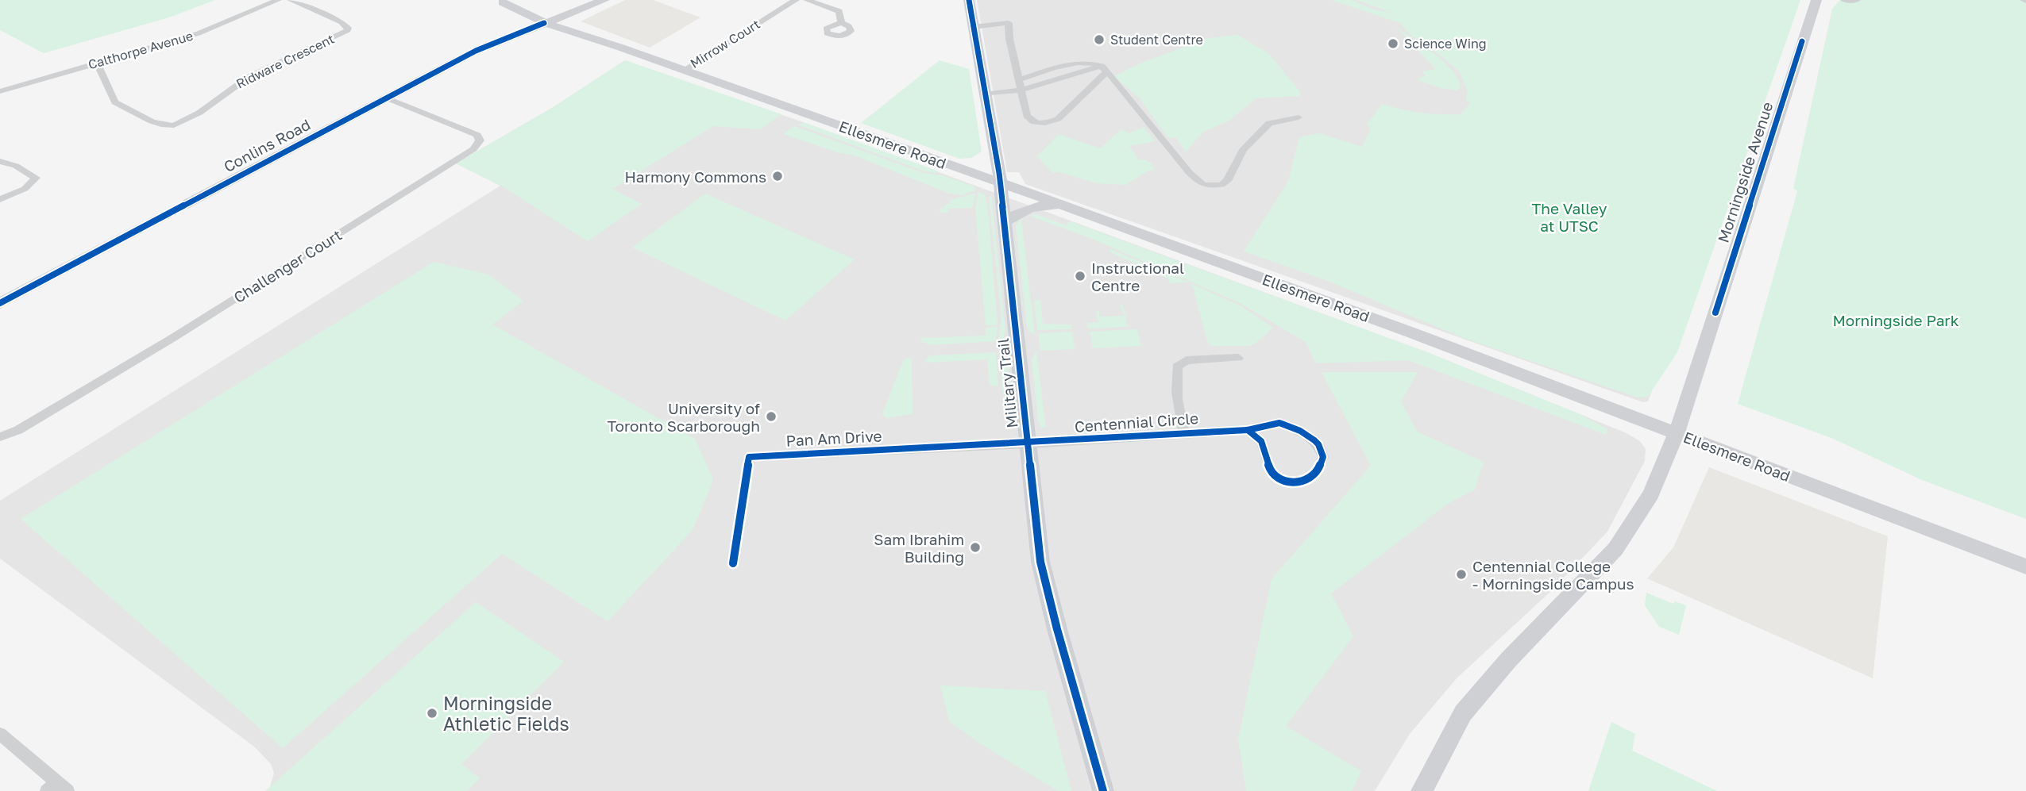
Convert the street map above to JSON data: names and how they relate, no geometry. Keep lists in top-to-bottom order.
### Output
{
  "streets": {
    "main road": [
      "Ellesmere Road",
      "Conlins Road",
      "Morningside Avenue",
      "Military Trail"
    ],
    "street": [
      "Mirrow Court",
      "Calthorpe Avenue",
      "Ridware Crescent",
      "Challenger Court",
      "Centennial Circle",
      "Pan Am Drive"
    ]
  },
  "crossings": [
    ["Mirrow Court", "Ellesmere Road"],
    ["Calthorpe Avenue", "Ridware Crescent"],
    ["Ellesmere Road", "Conlins Road"],
    ["Ellesmere Road", "Morningside Avenue"],
    ["Ellesmere Road", "Military Trail"],
    ["Conlins Road", "Challenger Court"],
    ["Military Trail", "Centennial Circle"],
    ["Military Trail", "Pan Am Drive"],
    ["Centennial Circle", "Pan Am Drive"]
  ],
  "parks": ["The Valley at UTSC", "Morningside Park"],
  "places": [
    "Student Centre",
    "Science Wing",
    "Harmony Commons",
    "Instructional Centre",
    "University of Toronto Scarborough",
    "Sam Ibrahim Building",
    "Centennial College - Morningside Campus",
    "Morningside Athletic Fields"
  ]
}
